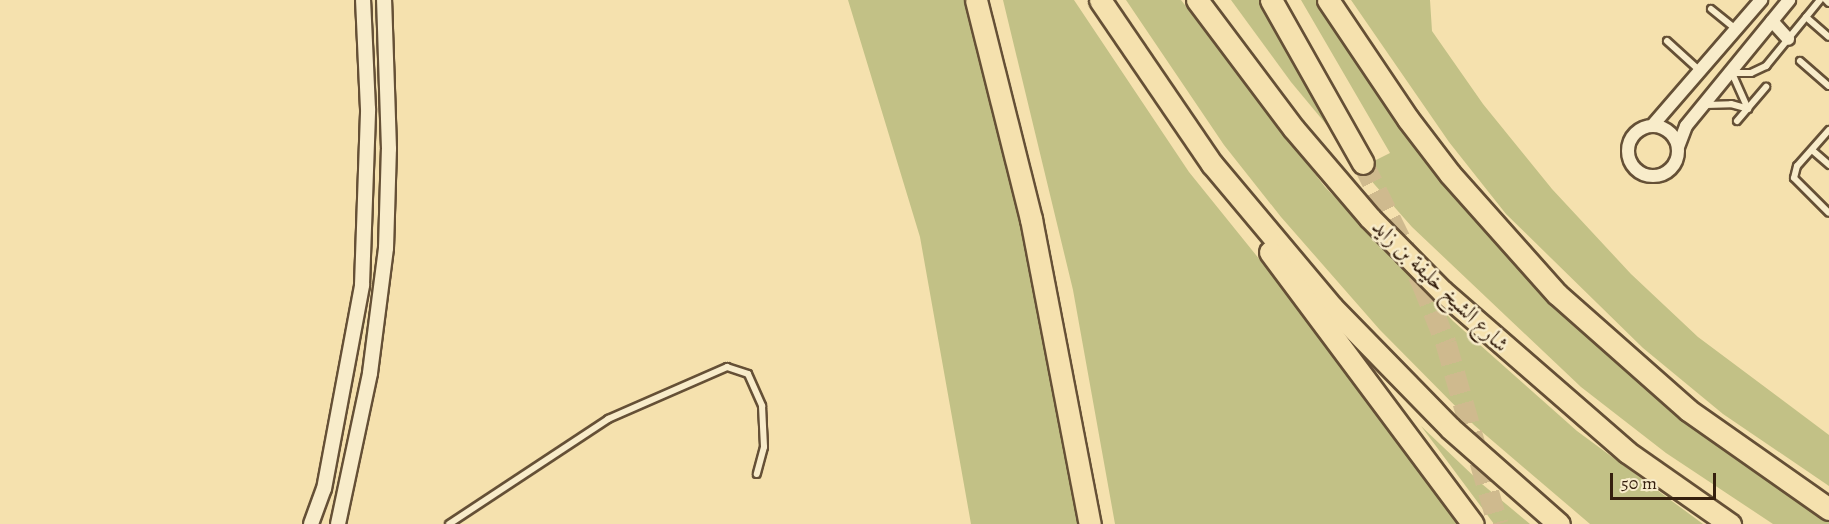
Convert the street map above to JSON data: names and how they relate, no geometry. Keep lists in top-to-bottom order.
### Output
{
  "streets": {
    "highway": ["شارع الشيخ خليفة بن زايد"]
  },
  "scale_bar": "50 m"
}
